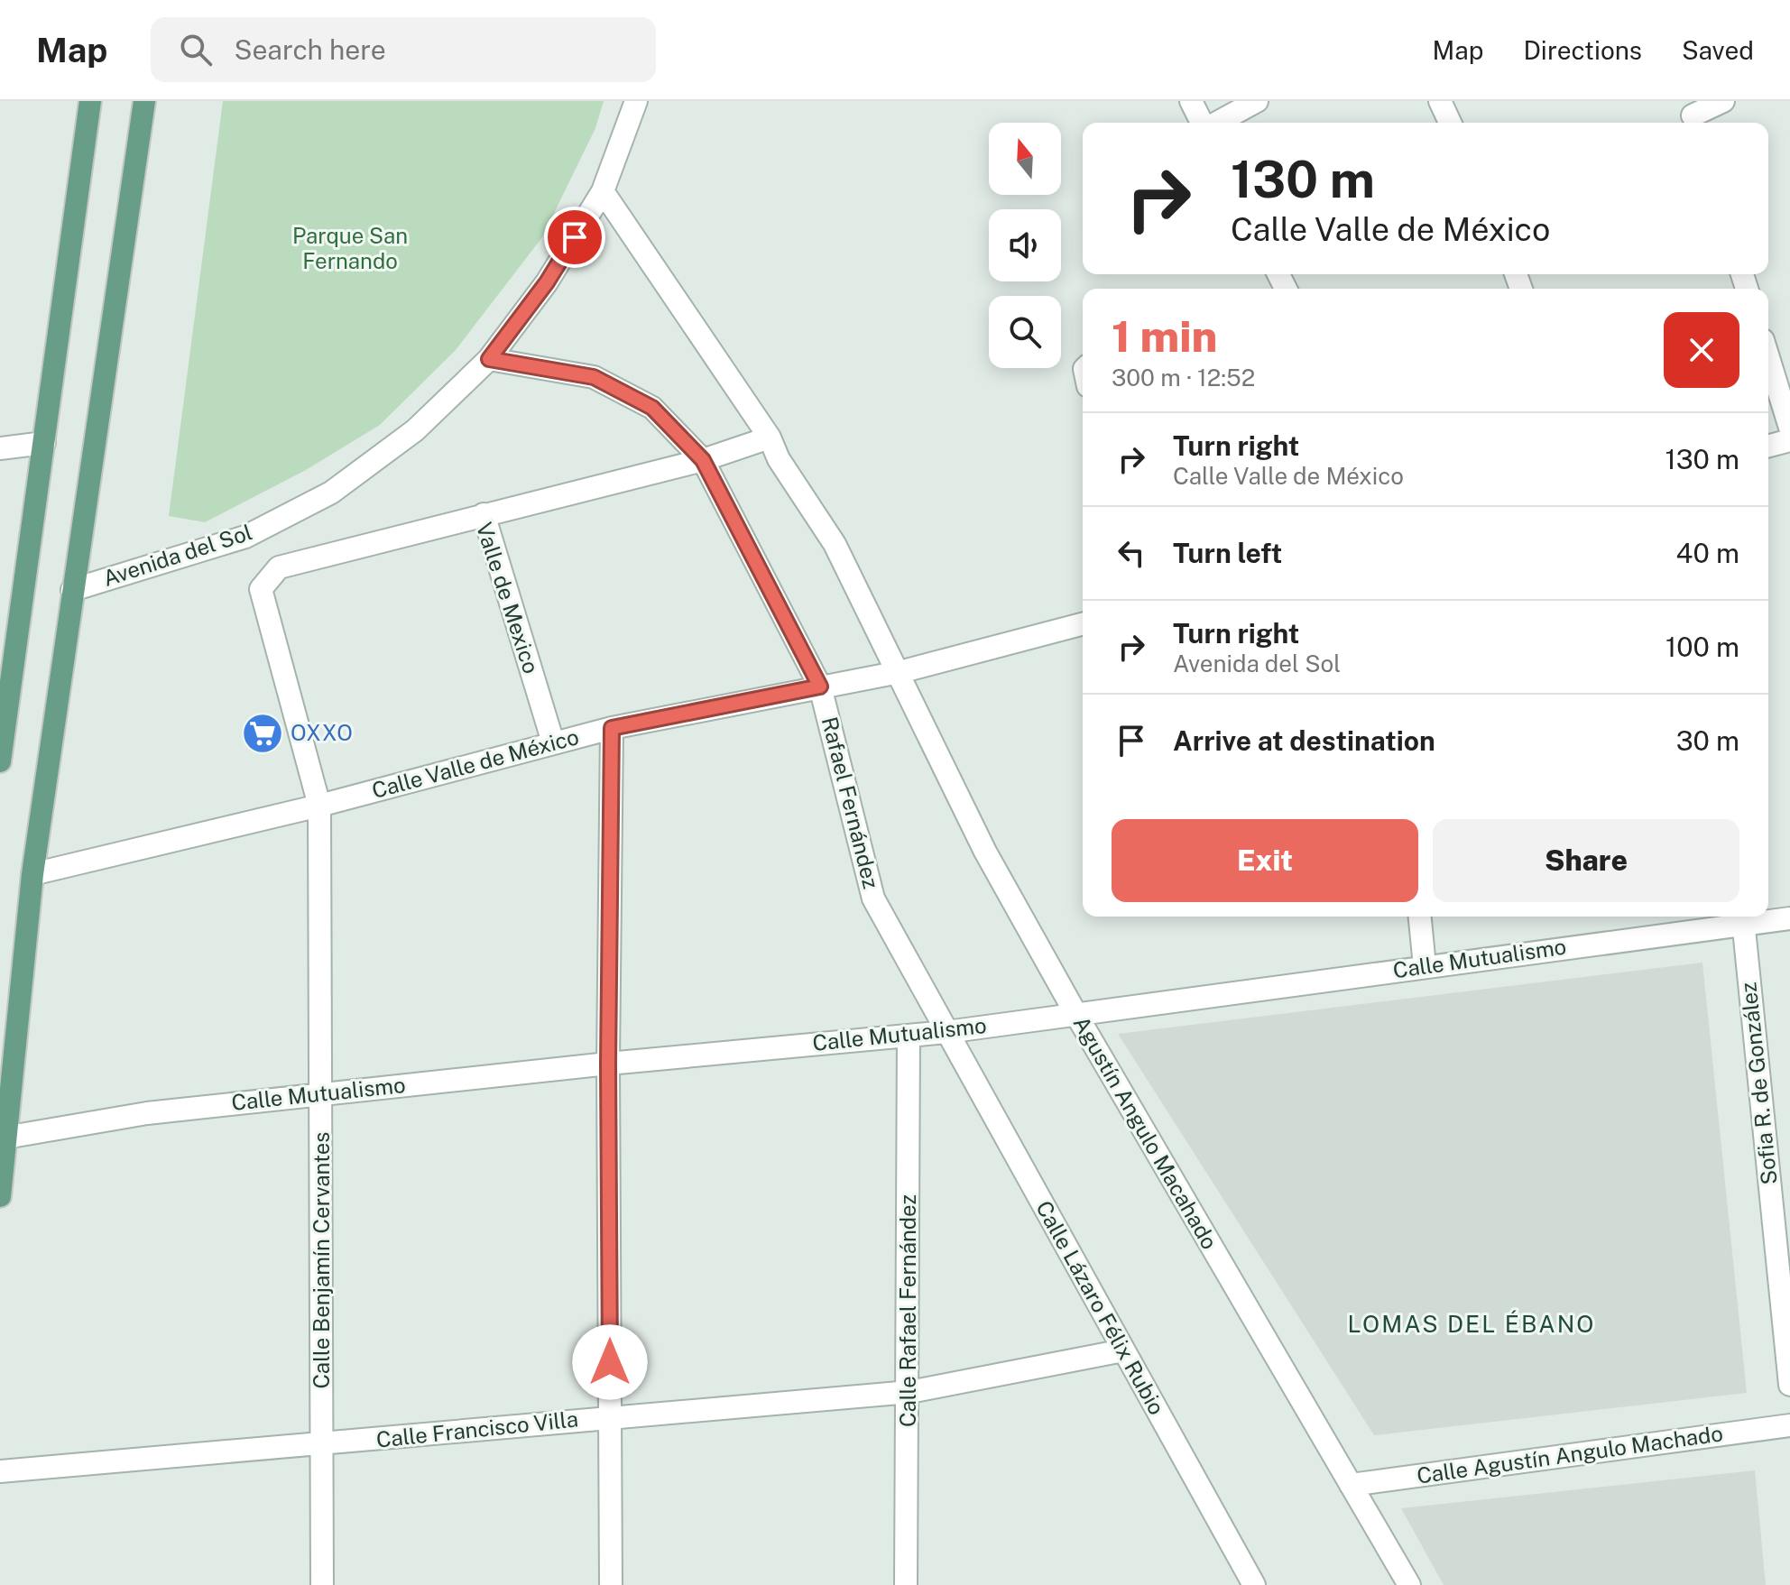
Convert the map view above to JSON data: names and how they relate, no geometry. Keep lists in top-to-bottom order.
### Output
{
  "streets": {
    "street": [
      "Avenida del Sol",
      "Valle de Mexico",
      "Calle Valle de México",
      "Rafael Fernández",
      "Calle Mutualismo",
      "Sofia R. de González",
      "Agustín Angulo Macahado",
      "Calle Benjamín Cervantes",
      "Calle Lázaro Félix Rubio",
      "Calle Rafael Fernández",
      "Calle Francisco Villa",
      "Calle Agustín Angulo Machado"
    ]
  },
  "crossings": [
    ["Avenida del Sol", "Rafael Fernández"],
    ["Avenida del Sol", "Agustín Angulo Macahado"],
    ["Valle de Mexico", "Calle Valle de México"],
    ["Valle de Mexico", "Calle Benjamín Cervantes"],
    ["Calle Valle de México", "Rafael Fernández"],
    ["Calle Valle de México", "Agustín Angulo Macahado"],
    ["Calle Valle de México", "Calle Benjamín Cervantes"],
    ["Rafael Fernández", "Calle Mutualismo"],
    ["Rafael Fernández", "Calle Lázaro Félix Rubio"],
    ["Calle Mutualismo", "Sofia R. de González"],
    ["Calle Mutualismo", "Agustín Angulo Macahado"],
    ["Calle Mutualismo", "Calle Benjamín Cervantes"],
    ["Calle Mutualismo", "Calle Lázaro Félix Rubio"],
    ["Calle Mutualismo", "Calle Rafael Fernández"],
    ["Agustín Angulo Macahado", "Calle Agustín Angulo Machado"],
    ["Calle Benjamín Cervantes", "Calle Francisco Villa"],
    ["Calle Lázaro Félix Rubio", "Calle Francisco Villa"],
    ["Calle Rafael Fernández", "Calle Francisco Villa"]
  ],
  "districts": ["LOMAS DEL ÉBANO"],
  "parks": ["Parque San Fernando"],
  "places": {
    "supermarket": ["OXXO"]
  },
  "north": "top",
  "page": {
    "header": "Map",
    "search": "Search here",
    "nav": ["Map", "Directions", "Saved"],
    "turn": ["130 m", "Calle Valle de México"],
    "heading": ["1 min", "300 m · 12:52"],
    "list": [
      {
        "name": "Turn right",
        "note": "Calle Valle de México",
        "value": "130 m"
      },
      {
        "name": "Turn left",
        "value": "40 m"
      },
      {
        "name": "Turn right",
        "note": "Avenida del Sol",
        "value": "100 m"
      },
      {
        "name": "Arrive at destination",
        "value": "30 m"
      }
    ],
    "buttons": ["Exit", "Share"]
  }
}
